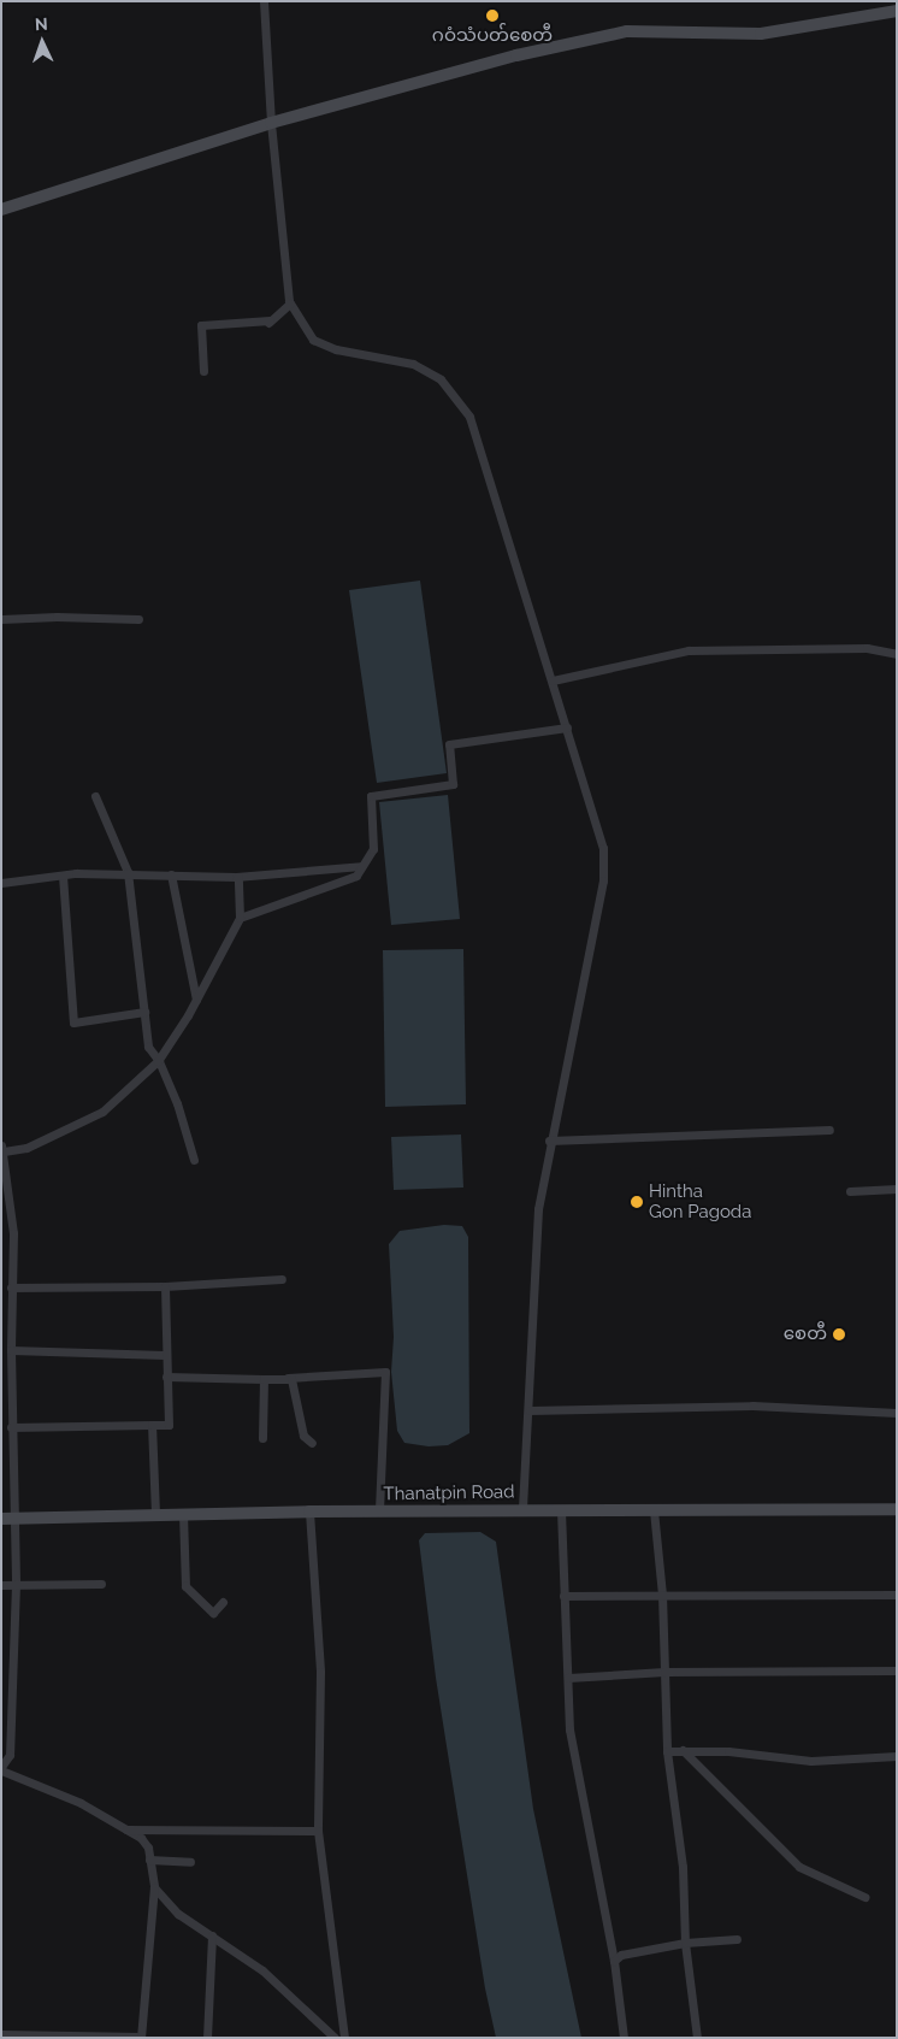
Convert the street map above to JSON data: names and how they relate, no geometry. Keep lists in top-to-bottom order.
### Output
{
  "streets": {
    "street": ["Thanatpin Road"]
  },
  "places": ["ဂဝံသံပတ်စေတီ", "Hintha Gon Pagoda", "စေတီ"],
  "north": "top"
}
